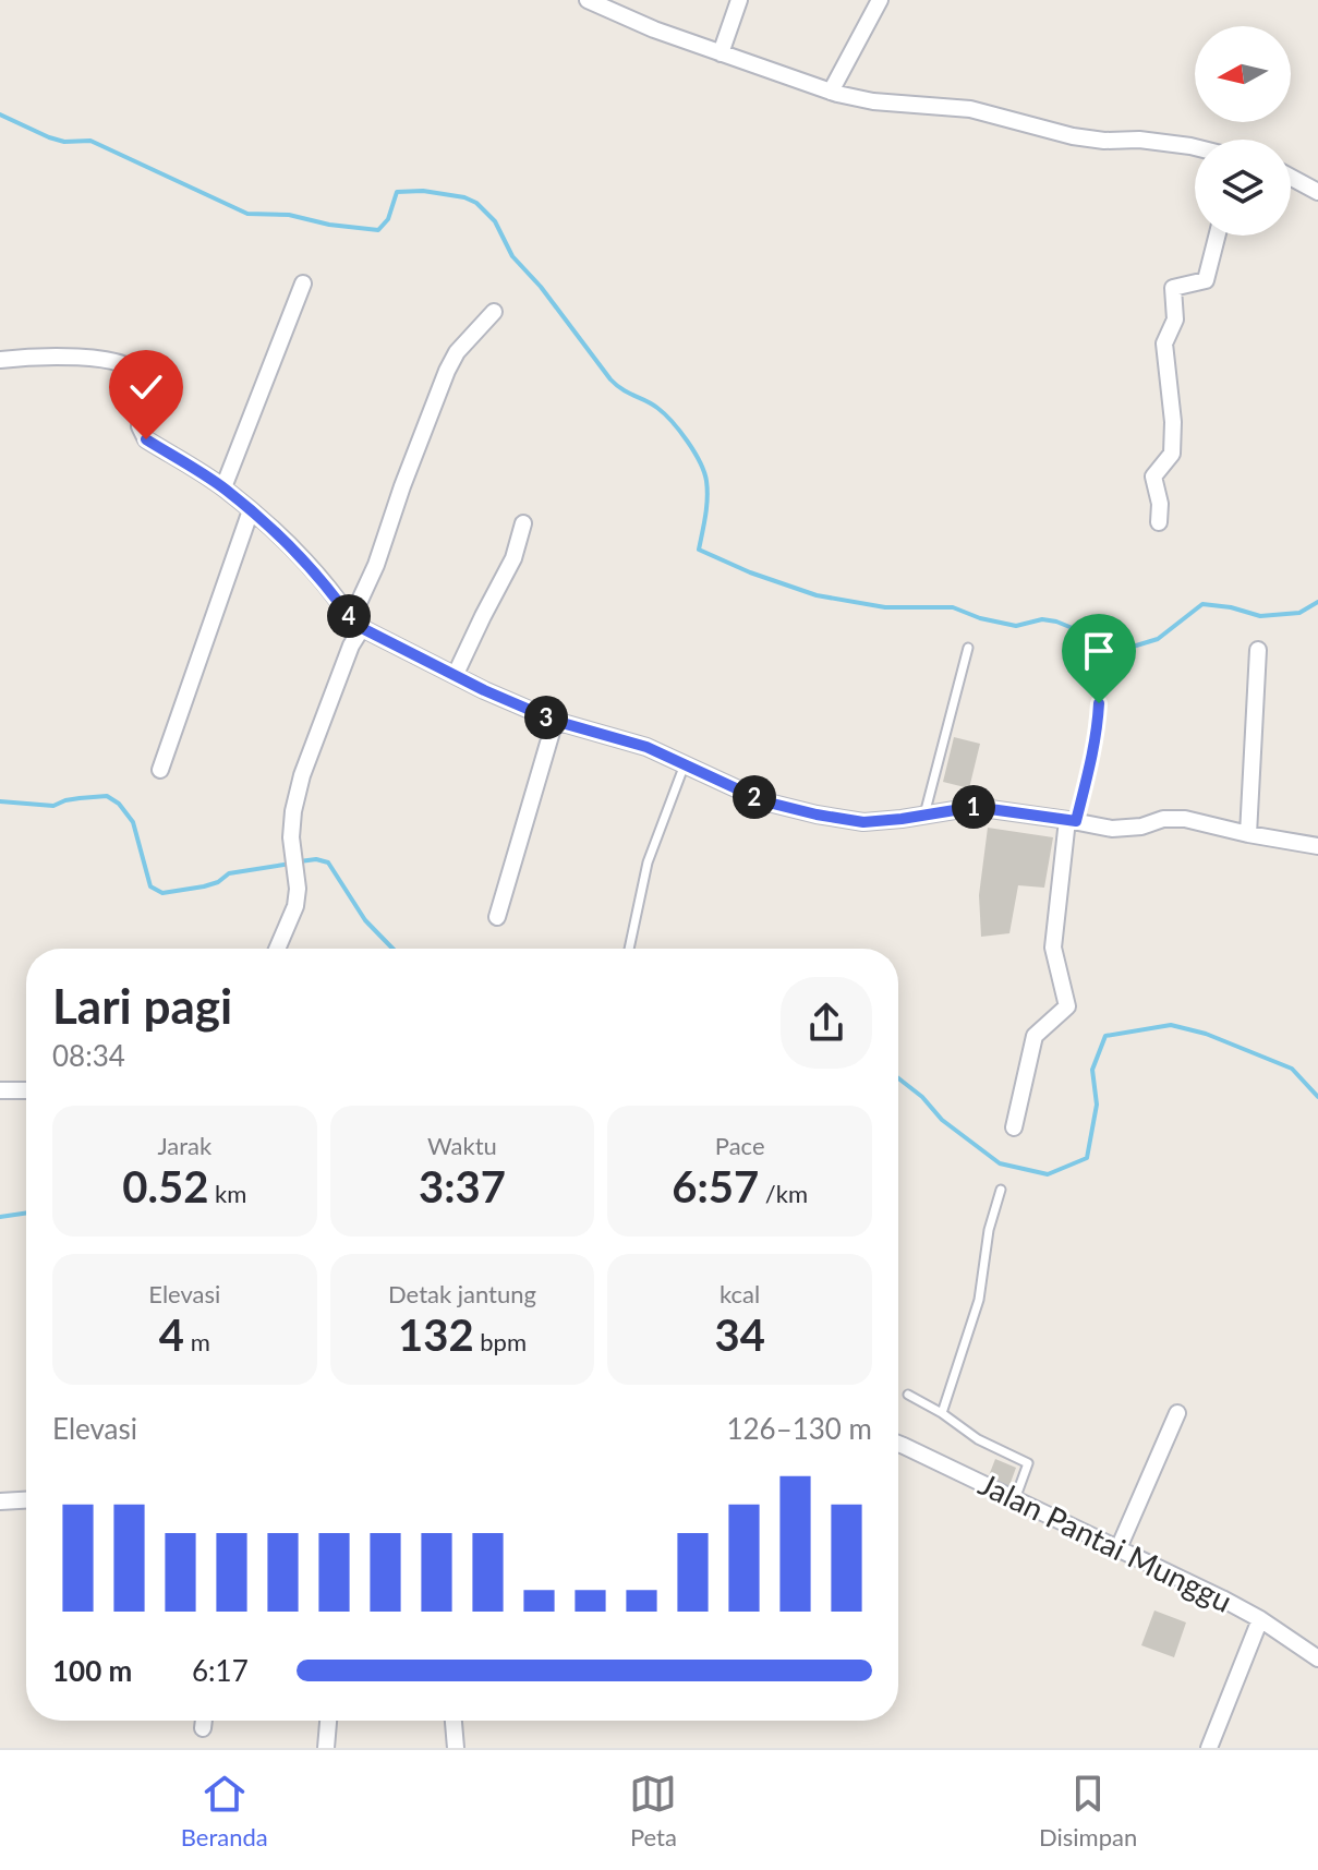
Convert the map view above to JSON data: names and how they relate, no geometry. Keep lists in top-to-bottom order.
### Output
{
  "streets": {
    "street": ["Jalan Pantai Munggu"]
  },
  "north": "left",
  "page": {
    "pins": [
      "4",
      "3",
      "2",
      "1"
    ],
    "heading": ["Lari pagi", "08:34"],
    "stats": [
      ["Jarak", "0.52 km"],
      ["Waktu", "3:37"],
      ["Pace", "6:57 /km"],
      ["Elevasi", "4 m"],
      ["Detak jantung", "132 bpm"],
      ["kcal", "34"]
    ],
    "chart": ["Elevasi", "126–130 m"],
    "list": [
      {
        "name": "100 m",
        "note": "6:17"
      }
    ],
    "tabs": ["Beranda", "Peta", "Disimpan"]
  }
}
